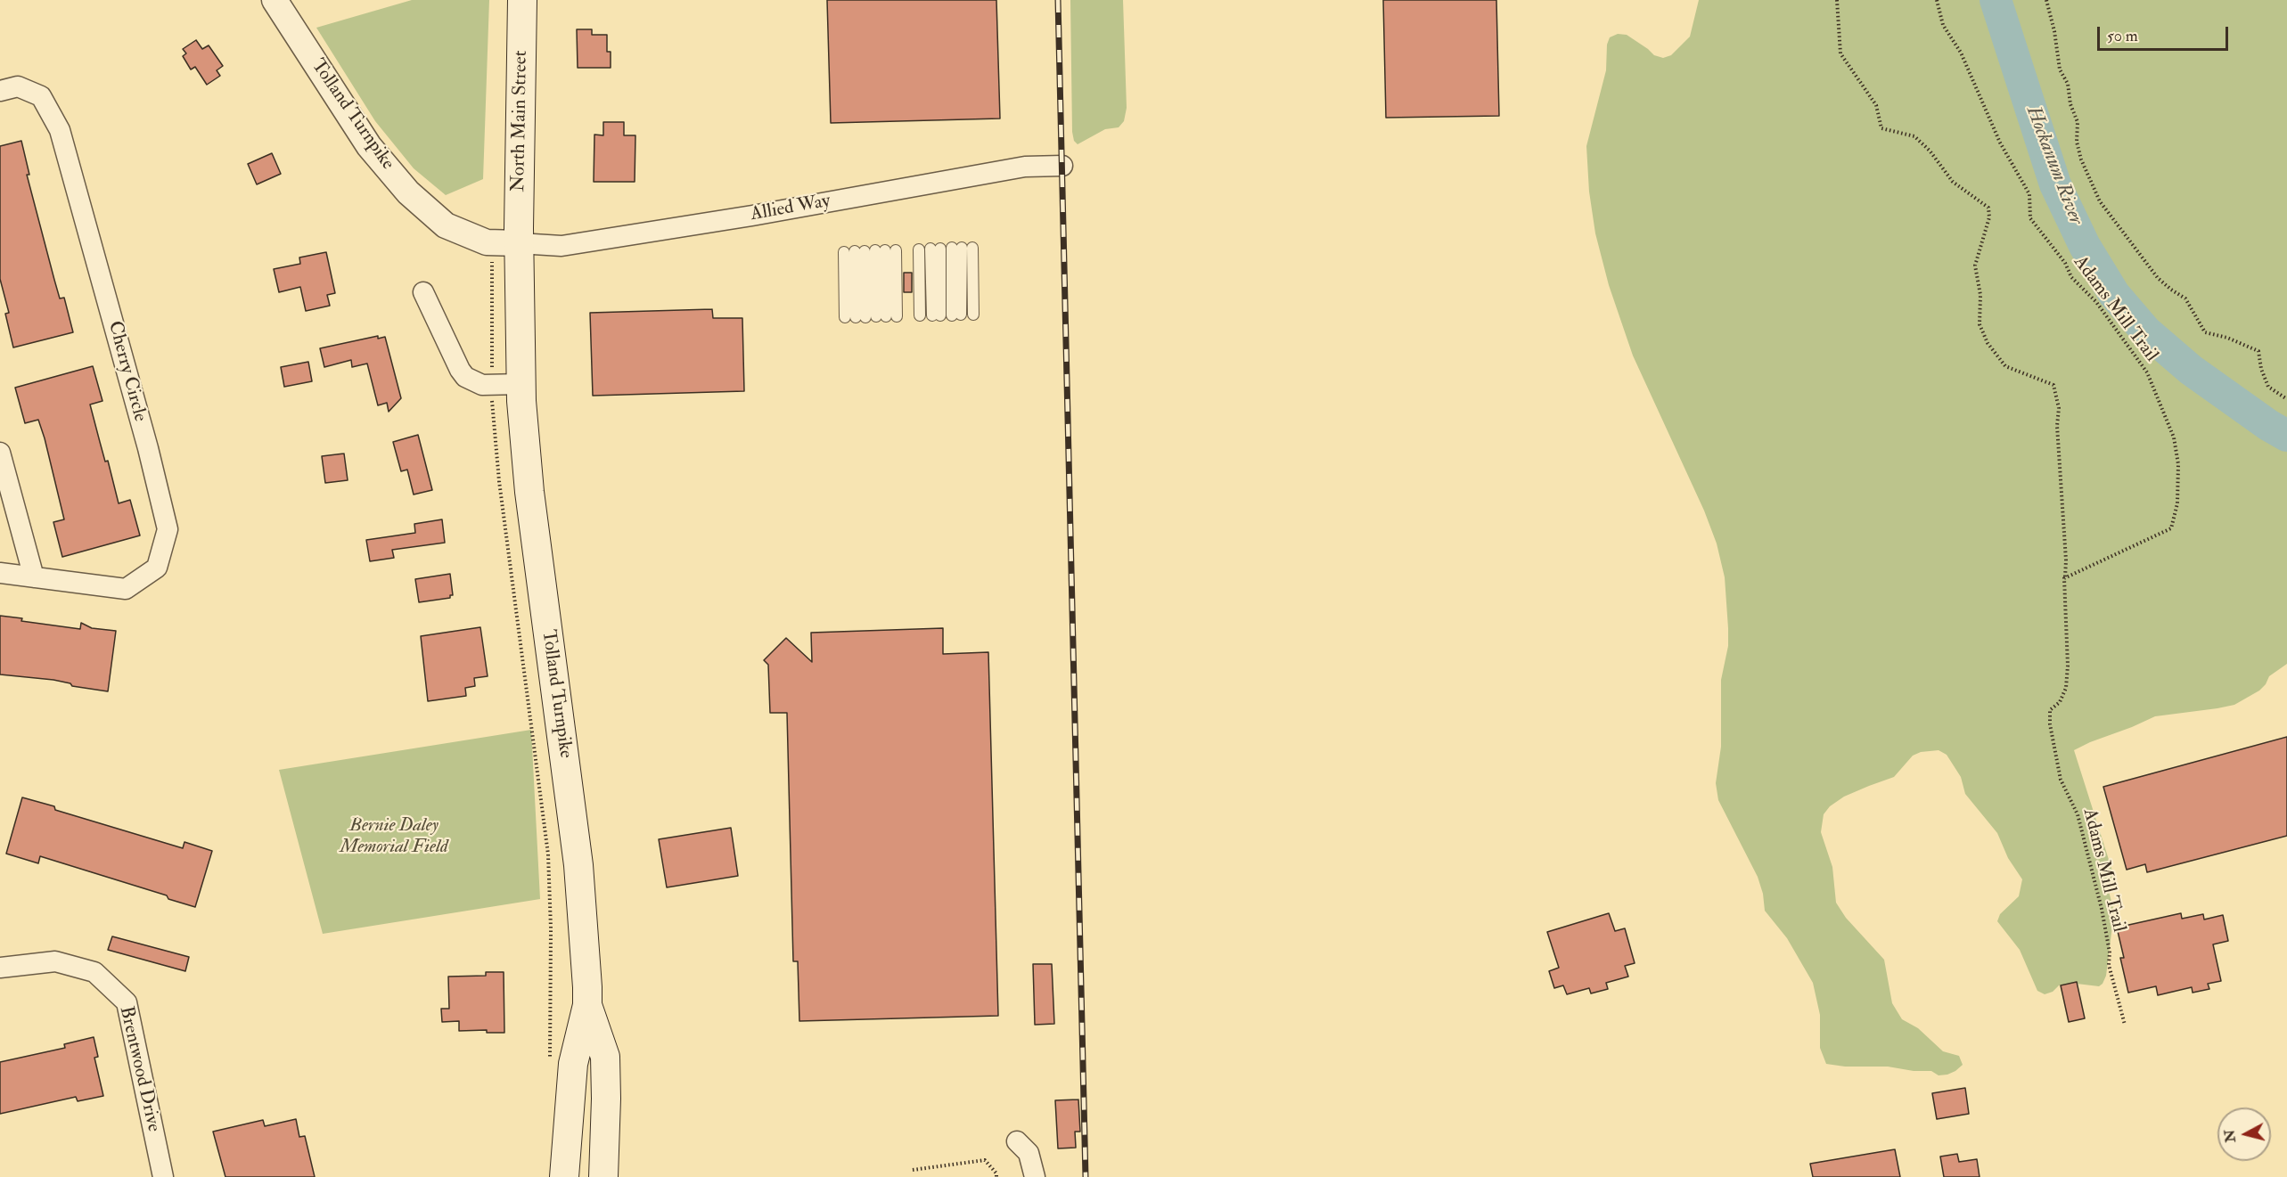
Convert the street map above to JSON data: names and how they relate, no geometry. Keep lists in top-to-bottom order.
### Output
{
  "streets": {
    "main road": ["Tolland Turnpike", "North Main Street"],
    "street": ["Allied Way", "Cherry Circle", "Brentwood Drive"],
    "path": ["Adams Mill Trail"]
  },
  "crossings": [
    ["Tolland Turnpike", "North Main Street"],
    ["Tolland Turnpike", "Allied Way"],
    ["North Main Street", "Allied Way"]
  ],
  "water": ["Hockanum River"],
  "parks": ["Bernie Daley Memorial Field"],
  "scale_bar": "50 m",
  "north": "left"
}
